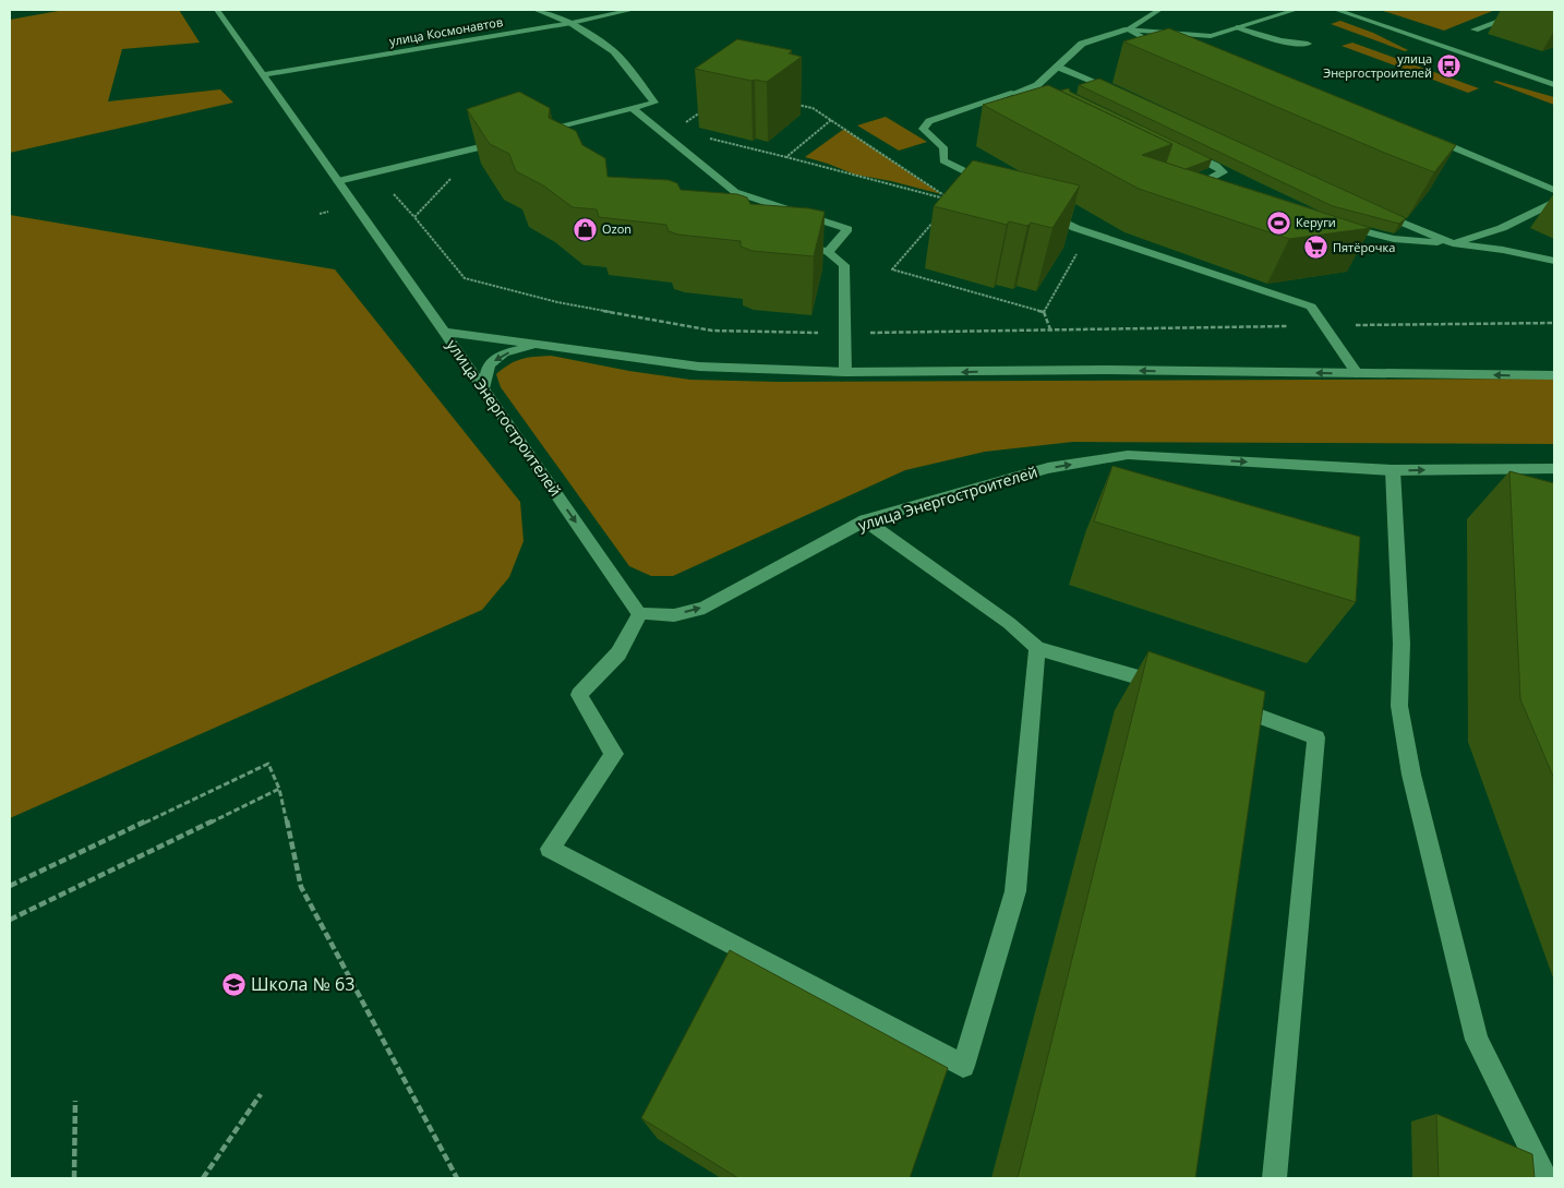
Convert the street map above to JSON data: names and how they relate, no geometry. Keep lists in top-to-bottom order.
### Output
{
  "streets": {
    "street": ["улица Космонавтов", "улица Энергостроителей"]
  },
  "places": {
    "bus stop": ["улица Энергостроителей"],
    "sports": ["Керуги"],
    "shop": ["Ozon"],
    "supermarket": ["Пятёрочка"],
    "school or university": ["Школа № 63"]
  }
}
